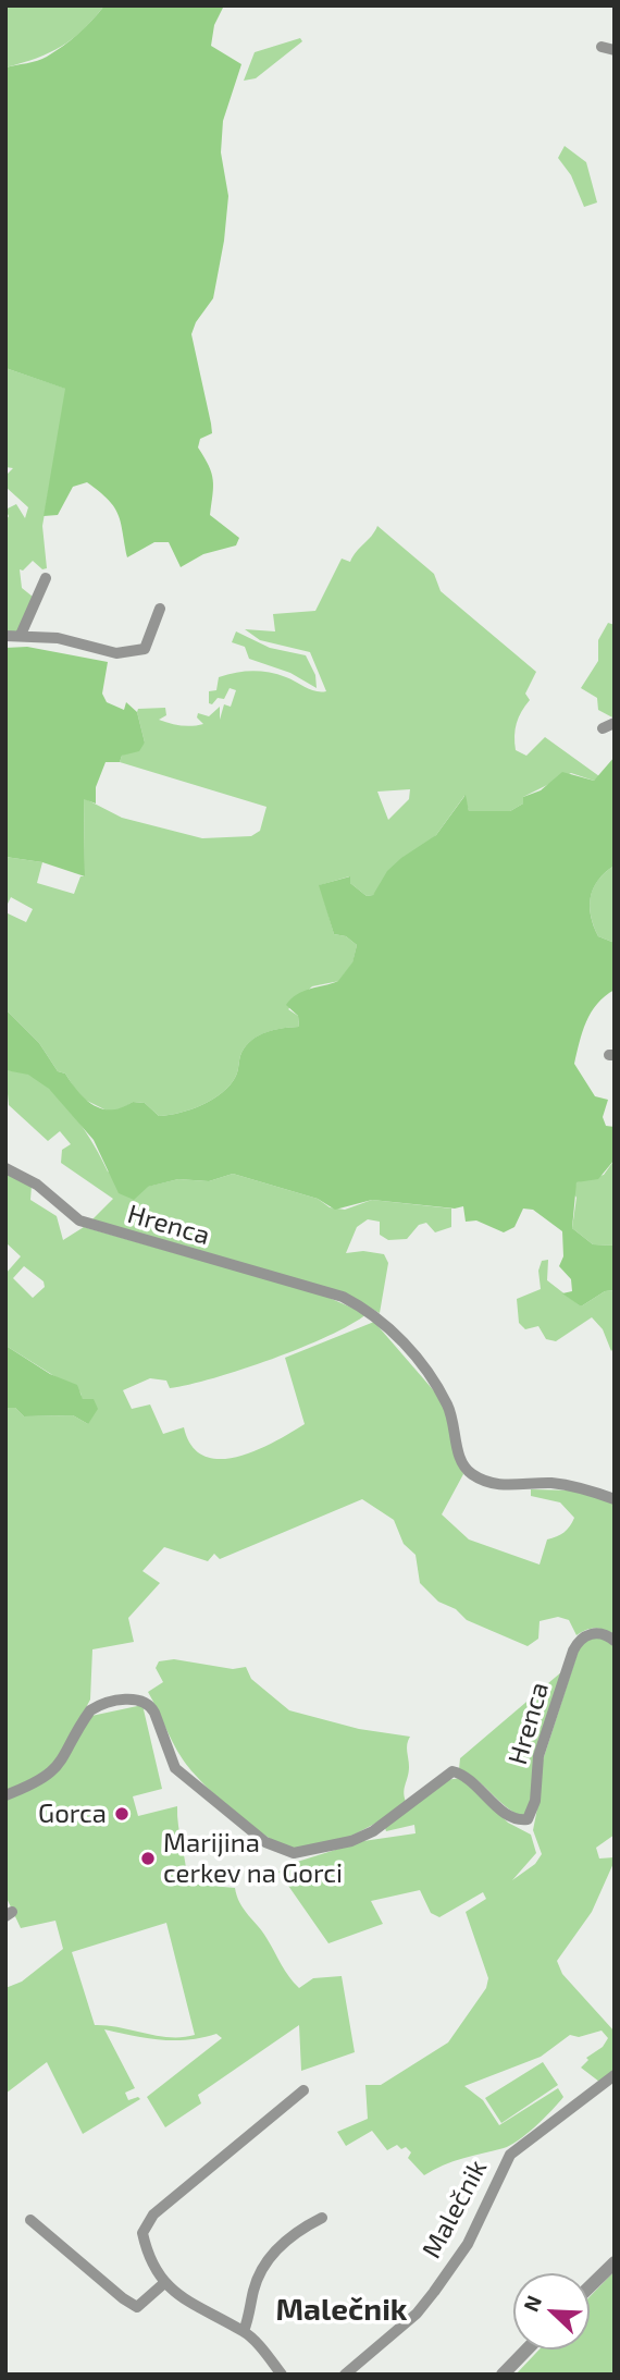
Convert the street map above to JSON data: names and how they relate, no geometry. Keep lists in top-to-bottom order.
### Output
{
  "streets": {
    "street": ["Hrenca", "Malečnik"]
  },
  "districts": ["Malečnik"],
  "places": ["Gorca", "Marijina cerkev na Gorci"],
  "north": "top left"
}
